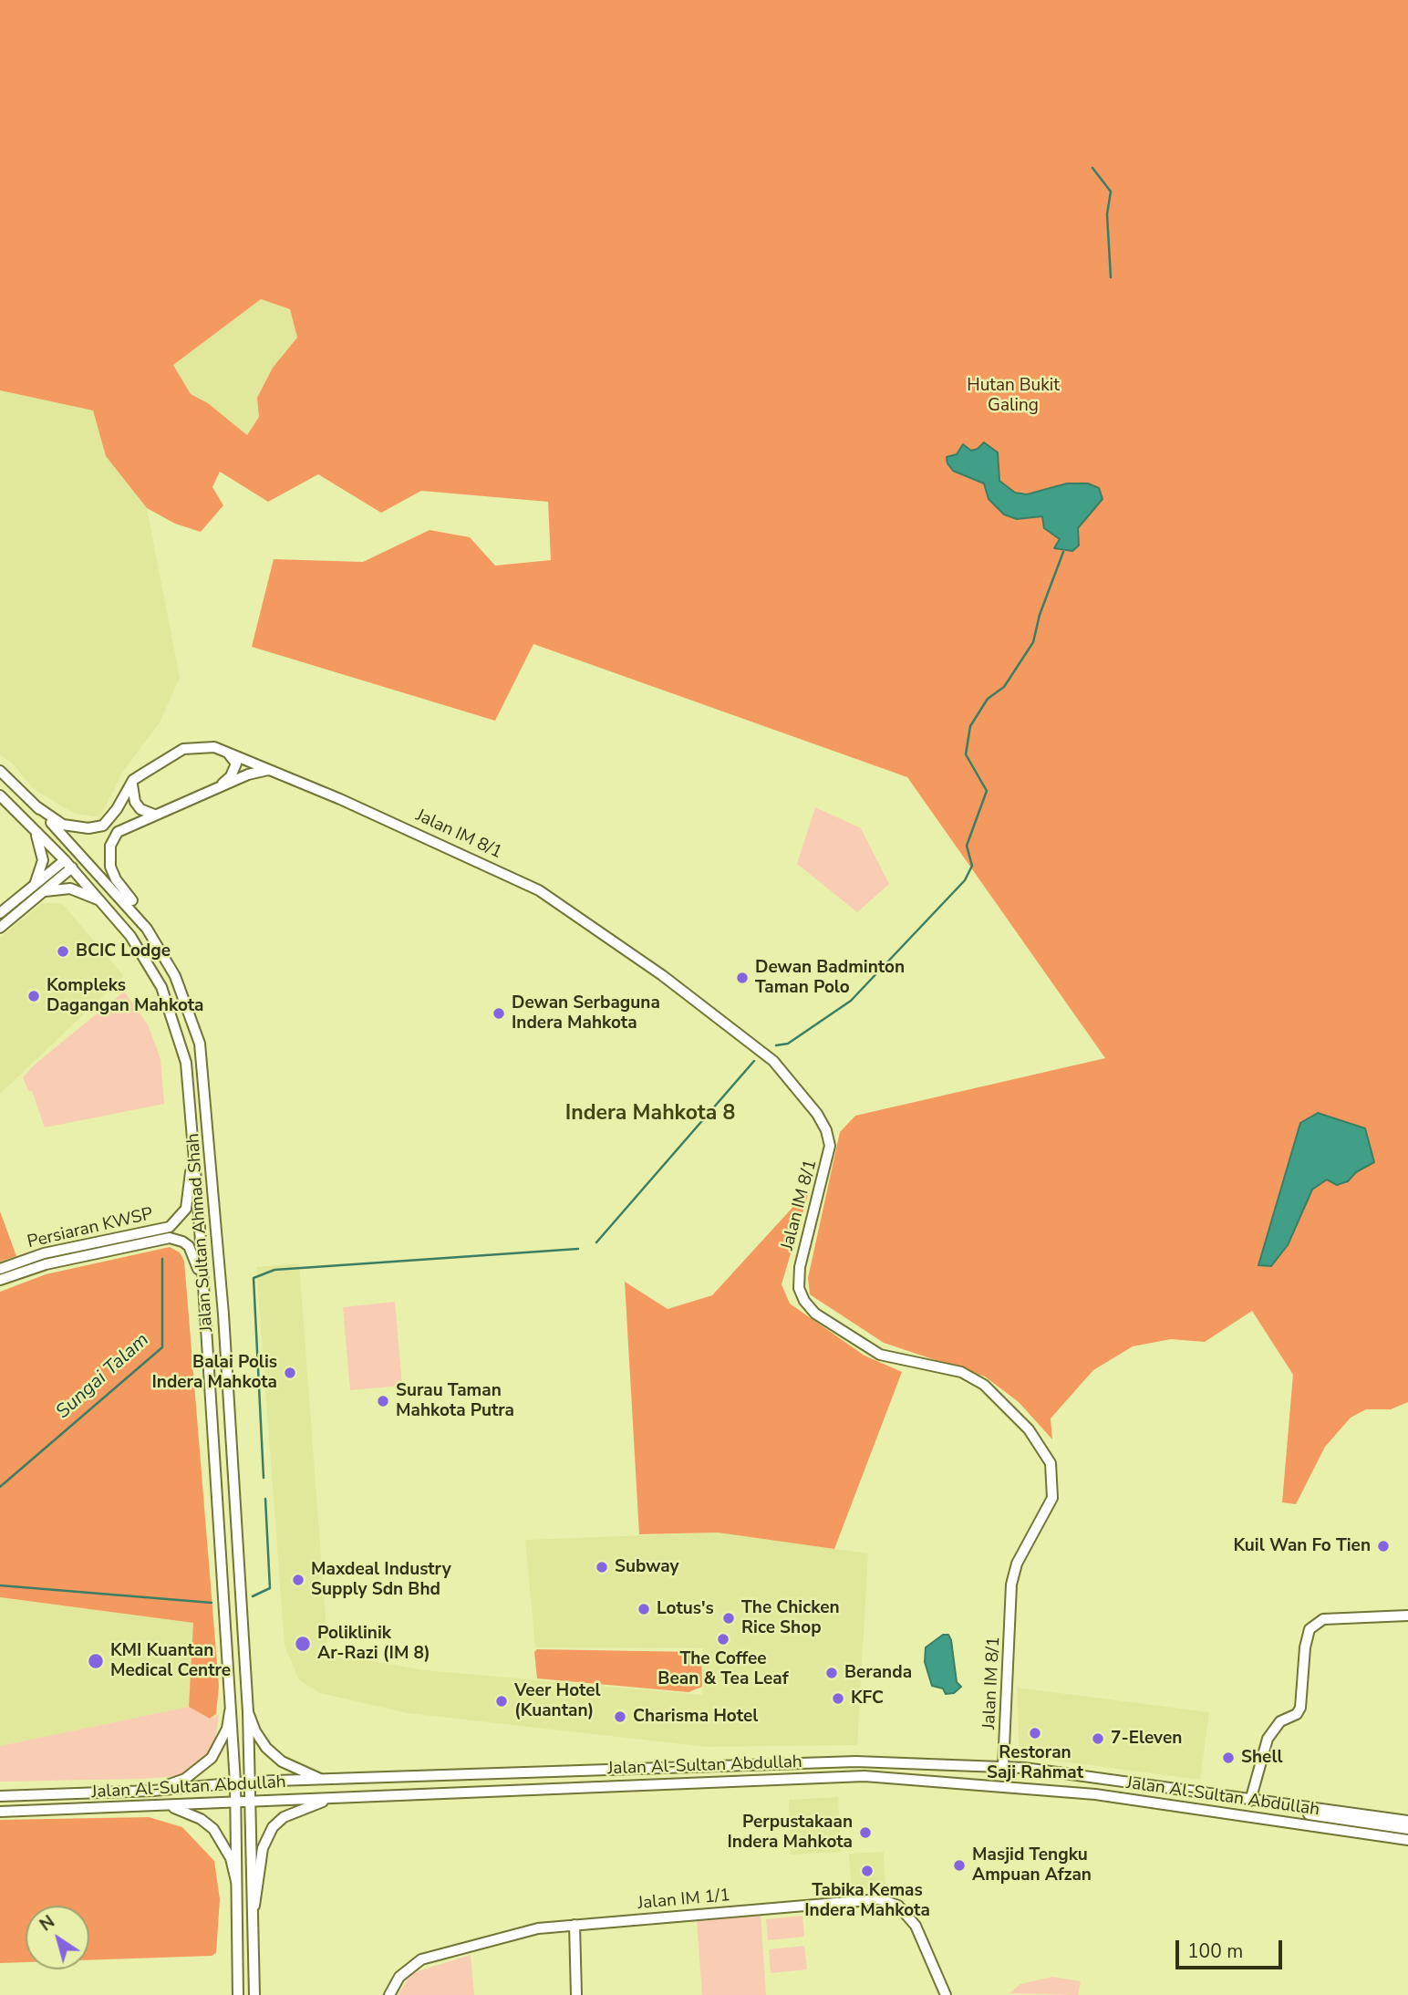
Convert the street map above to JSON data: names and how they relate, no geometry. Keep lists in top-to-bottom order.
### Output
{
  "streets": {
    "main road": [
      "Jalan IM 8/1",
      "Persiaran KWSP",
      "Jalan Sultan Ahmad Shah",
      "Jalan Al-Sultan Abdullah",
      "Jalan IM 1/1"
    ]
  },
  "crossings": [
    ["Jalan IM 8/1", "Jalan Sultan Ahmad Shah"],
    ["Jalan IM 8/1", "Jalan Al-Sultan Abdullah"],
    ["Persiaran KWSP", "Jalan Sultan Ahmad Shah"],
    ["Jalan Sultan Ahmad Shah", "Jalan Al-Sultan Abdullah"]
  ],
  "districts": ["Indera Mahkota 8"],
  "water": ["Sungai Talam"],
  "parks": ["Hutan Bukit Galing"],
  "places": [
    "BCIC Lodge",
    "Dewan Badminton Taman Polo",
    "Kompleks Dagangan Mahkota",
    "Dewan Serbaguna Indera Mahkota",
    "Balai Polis Indera Mahkota",
    "Surau Taman Mahkota Putra",
    "Kuil Wan Fo Tien",
    "Subway",
    "Maxdeal Industry Supply Sdn Bhd",
    "Lotus's",
    "The Chicken Rice Shop",
    "The Coffee Bean & Tea Leaf",
    "Poliklinik Ar-Razi (IM 8)",
    "KMI Kuantan Medical Centre",
    "Beranda",
    "KFC",
    "Veer Hotel (Kuantan)",
    "Charisma Hotel",
    "Restoran Saji Rahmat",
    "7-Eleven",
    "Shell",
    "Perpustakaan Indera Mahkota",
    "Masjid Tengku Ampuan Afzan",
    "Tabika Kemas Indera Mahkota"
  ],
  "scale_bar": "100 m",
  "north": "top left"
}
